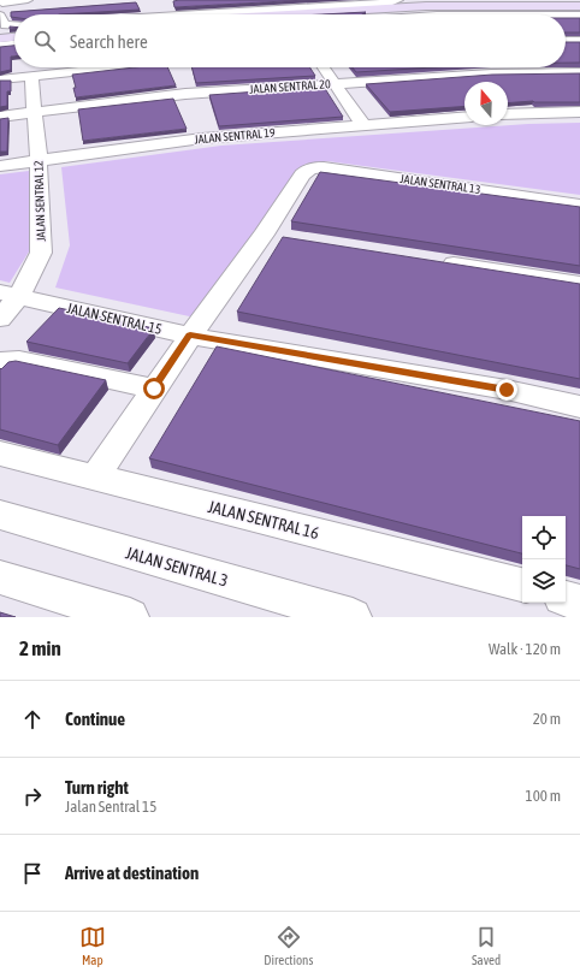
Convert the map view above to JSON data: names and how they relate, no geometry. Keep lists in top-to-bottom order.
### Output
{
  "streets": {
    "street": [
      "JALAN SENTRAL 20",
      "JALAN SENTRAL 19",
      "JALAN SENTRAL 13",
      "JALAN SENTRAL 12",
      "JALAN SENTRAL 15",
      "JALAN SENTRAL 16",
      "JALAN SENTRAL 3"
    ]
  },
  "crossings": [
    ["JALAN SENTRAL 20", "JALAN SENTRAL 12"],
    ["JALAN SENTRAL 19", "JALAN SENTRAL 12"],
    ["JALAN SENTRAL 13", "JALAN SENTRAL 15"],
    ["JALAN SENTRAL 12", "JALAN SENTRAL 15"]
  ],
  "north": "top",
  "page": {
    "search": "Search here",
    "heading": ["2 min", "Walk · 120 m"],
    "list": [
      ["Continue", "20 m"],
      ["Turn right", "Jalan Sentral 15", "100 m"],
      "Arrive at destination"
    ],
    "nav": ["Map", "Directions", "Saved"]
  }
}
